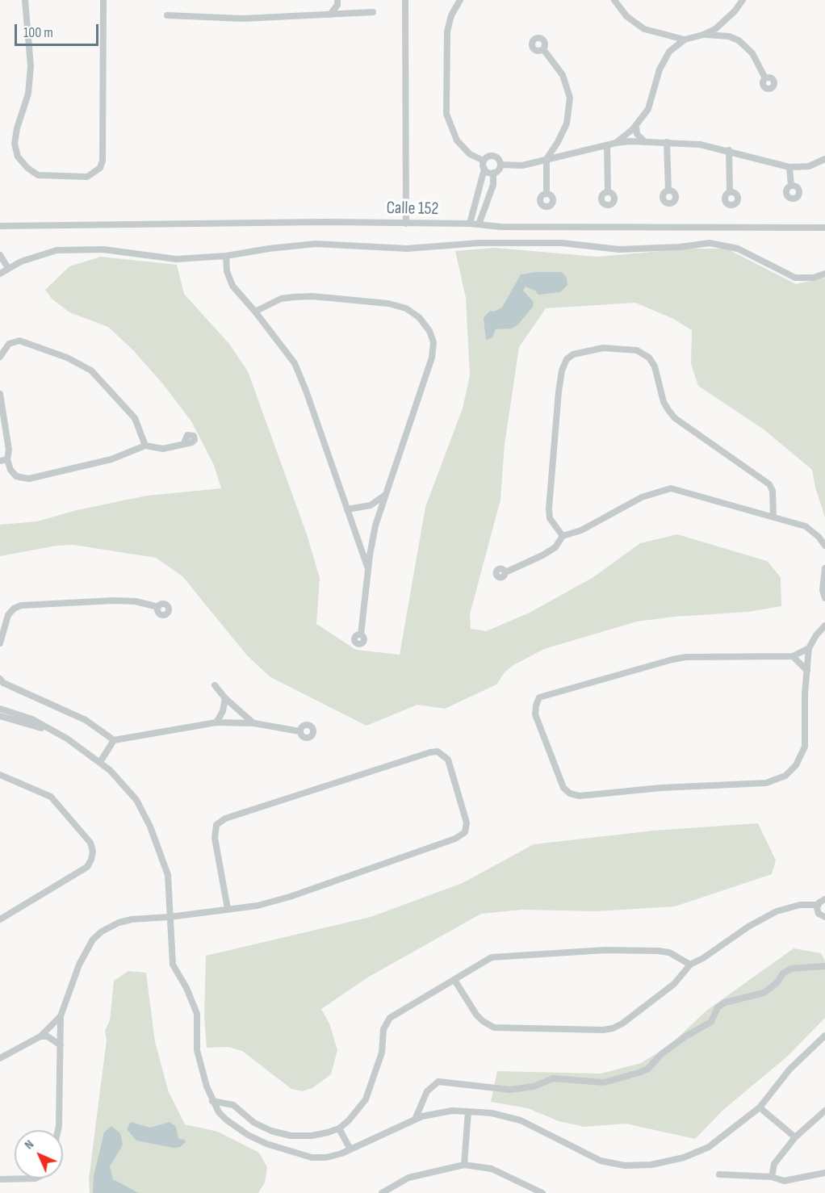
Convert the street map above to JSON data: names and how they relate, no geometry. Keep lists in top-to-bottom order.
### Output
{
  "streets": {
    "street": ["Calle 152"]
  },
  "scale_bar": "100 m",
  "north": "top left"
}
